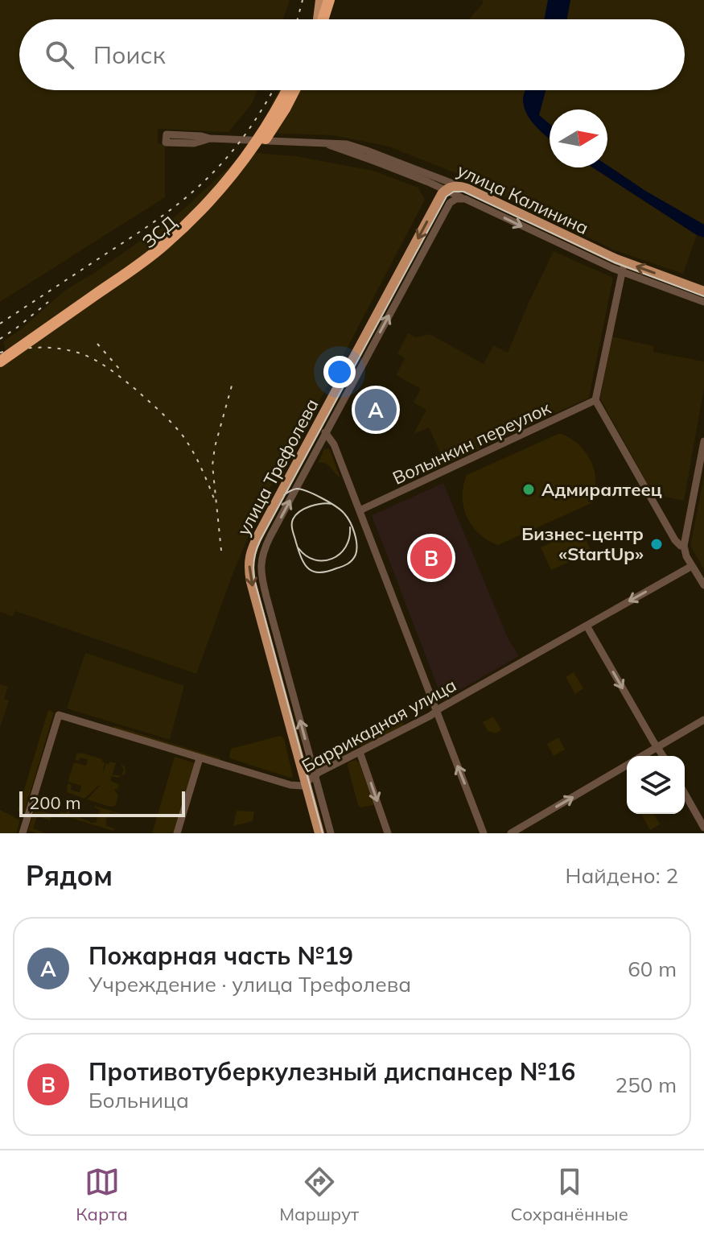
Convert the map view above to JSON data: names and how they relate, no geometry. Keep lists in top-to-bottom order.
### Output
{
  "streets": {
    "highway": ["ЗСД"],
    "main road": ["улица Калинина", "улица Трефолева"],
    "street": ["Волынкин переулок", "Баррикадная улица"]
  },
  "crossings": [
    ["улица Калинина", "улица Трефолева"],
    ["улица Трефолева", "Баррикадная улица"]
  ],
  "places": ["Адмиралтеец", "Бизнес-центр «StartUp»"],
  "scale_bar": "200 m",
  "north": "right",
  "page": {
    "search": "Поиск",
    "pins": ["A", "B"],
    "scale": "200 m",
    "heading": ["Рядом", "Найдено: 2"],
    "list": [
      {
        "mark": "A",
        "name": "Пожарная часть №19",
        "note": "Учреждение · улица Трефолева",
        "value": "60 m"
      },
      {
        "mark": "B",
        "name": "Противотуберкулезный диспансер №16",
        "note": "Больница",
        "value": "250 m"
      }
    ],
    "nav": ["Карта", "Маршрут", "Сохранённые"]
  }
}
